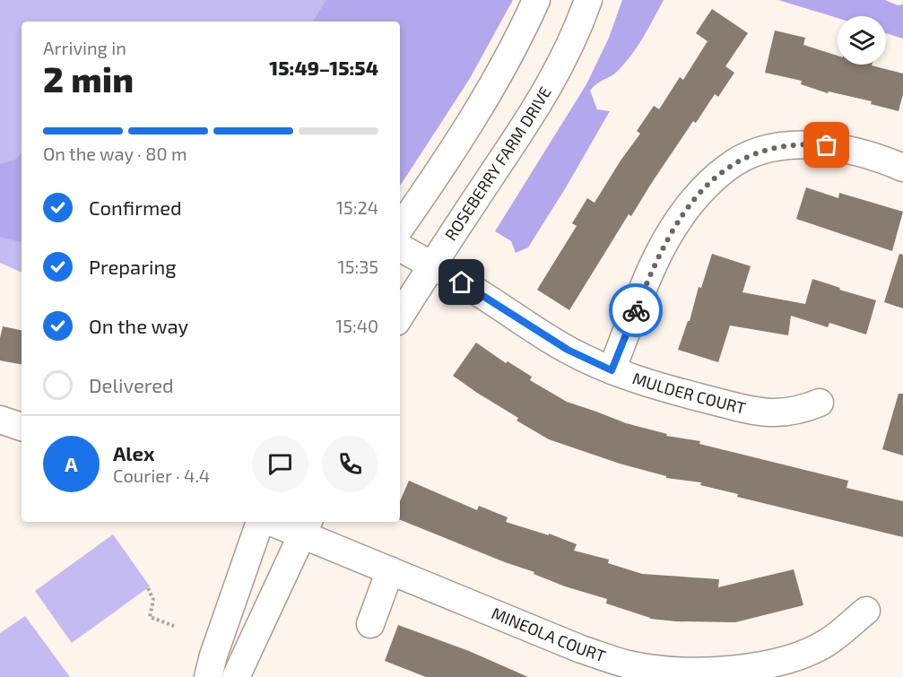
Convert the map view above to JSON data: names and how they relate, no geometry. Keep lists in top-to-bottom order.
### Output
{
  "streets": {
    "street": ["ROSEBERRY FARM DRIVE", "MULDER COURT", "MINEOLA COURT"]
  },
  "crossings": [
    ["ROSEBERRY FARM DRIVE", "MULDER COURT"]
  ],
  "page": {
    "heading": ["2 min", "Arriving in", "15:49–15:54"],
    "panel": ["Alex", "Courier · 4.4"],
    "bar": "On the way · 80 m",
    "list": [
      ["Confirmed", "15:24"],
      ["Preparing", "15:35"],
      ["On the way", "15:40"],
      "Delivered"
    ],
    "round": "A"
  }
}
